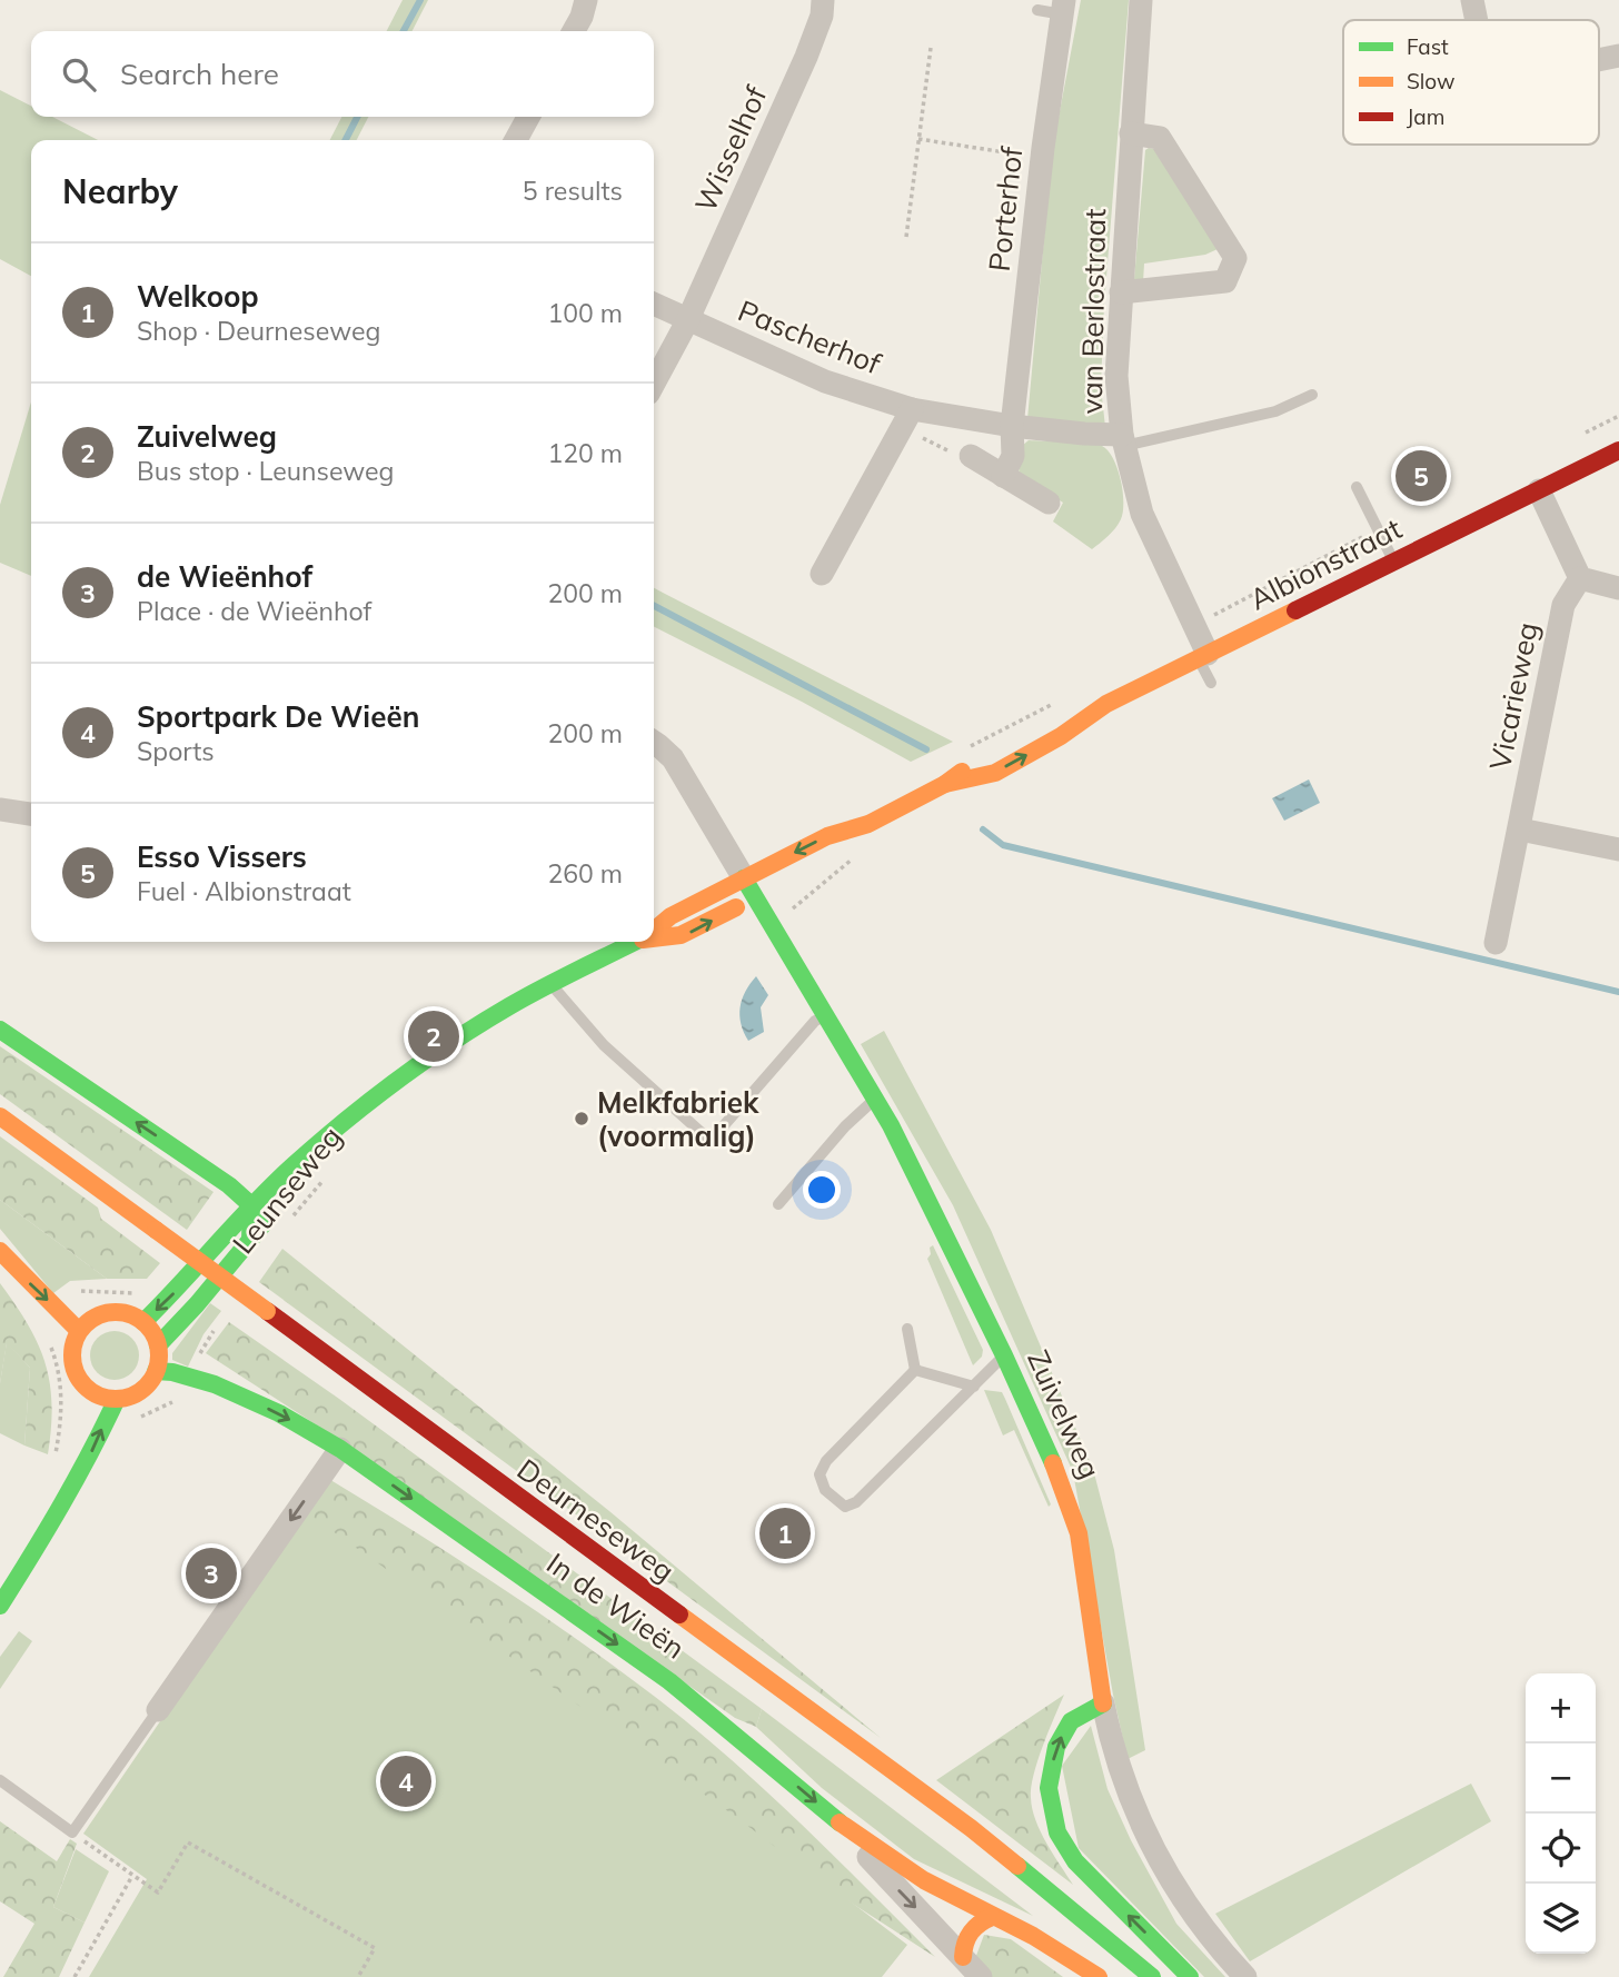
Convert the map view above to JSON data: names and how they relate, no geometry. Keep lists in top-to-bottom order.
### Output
{
  "streets": {
    "main road": [
      "Albionstraat",
      "Leunseweg",
      "Zuivelweg",
      "Deurneseweg",
      "In de Wieën"
    ],
    "street": [
      "Wisselhof",
      "Porterhof",
      "van Berlostraat",
      "Pascherhof",
      "Vicarieweg"
    ]
  },
  "crossings": [
    ["Wisselhof", "Pascherhof"],
    ["Porterhof", "Pascherhof"],
    ["van Berlostraat", "Pascherhof"],
    ["van Berlostraat", "Albionstraat"],
    ["Albionstraat", "Leunseweg"],
    ["Albionstraat", "Zuivelweg"],
    ["Leunseweg", "Zuivelweg"],
    ["Leunseweg", "In de Wieën"]
  ],
  "one_way": ["In de Wieën"],
  "places": ["Melkfabriek (voormalig)"],
  "legend": ["Fast", "Slow", "Jam"],
  "page": {
    "search": "Search here",
    "heading": ["Nearby", "5 results"],
    "list": [
      {
        "mark": "1",
        "name": "Welkoop",
        "note": "Shop · Deurneseweg",
        "value": "100 m"
      },
      {
        "mark": "2",
        "name": "Zuivelweg",
        "note": "Bus stop · Leunseweg",
        "value": "120 m"
      },
      {
        "mark": "3",
        "name": "de Wieënhof",
        "note": "Place · de Wieënhof",
        "value": "200 m"
      },
      {
        "mark": "4",
        "name": "Sportpark De Wieën",
        "note": "Sports",
        "value": "200 m"
      },
      {
        "mark": "5",
        "name": "Esso Vissers",
        "note": "Fuel · Albionstraat",
        "value": "260 m"
      }
    ],
    "pins": [
      "5",
      "2",
      "1",
      "3",
      "4"
    ],
    "map_buttons": ["+", "−"]
  }
}
